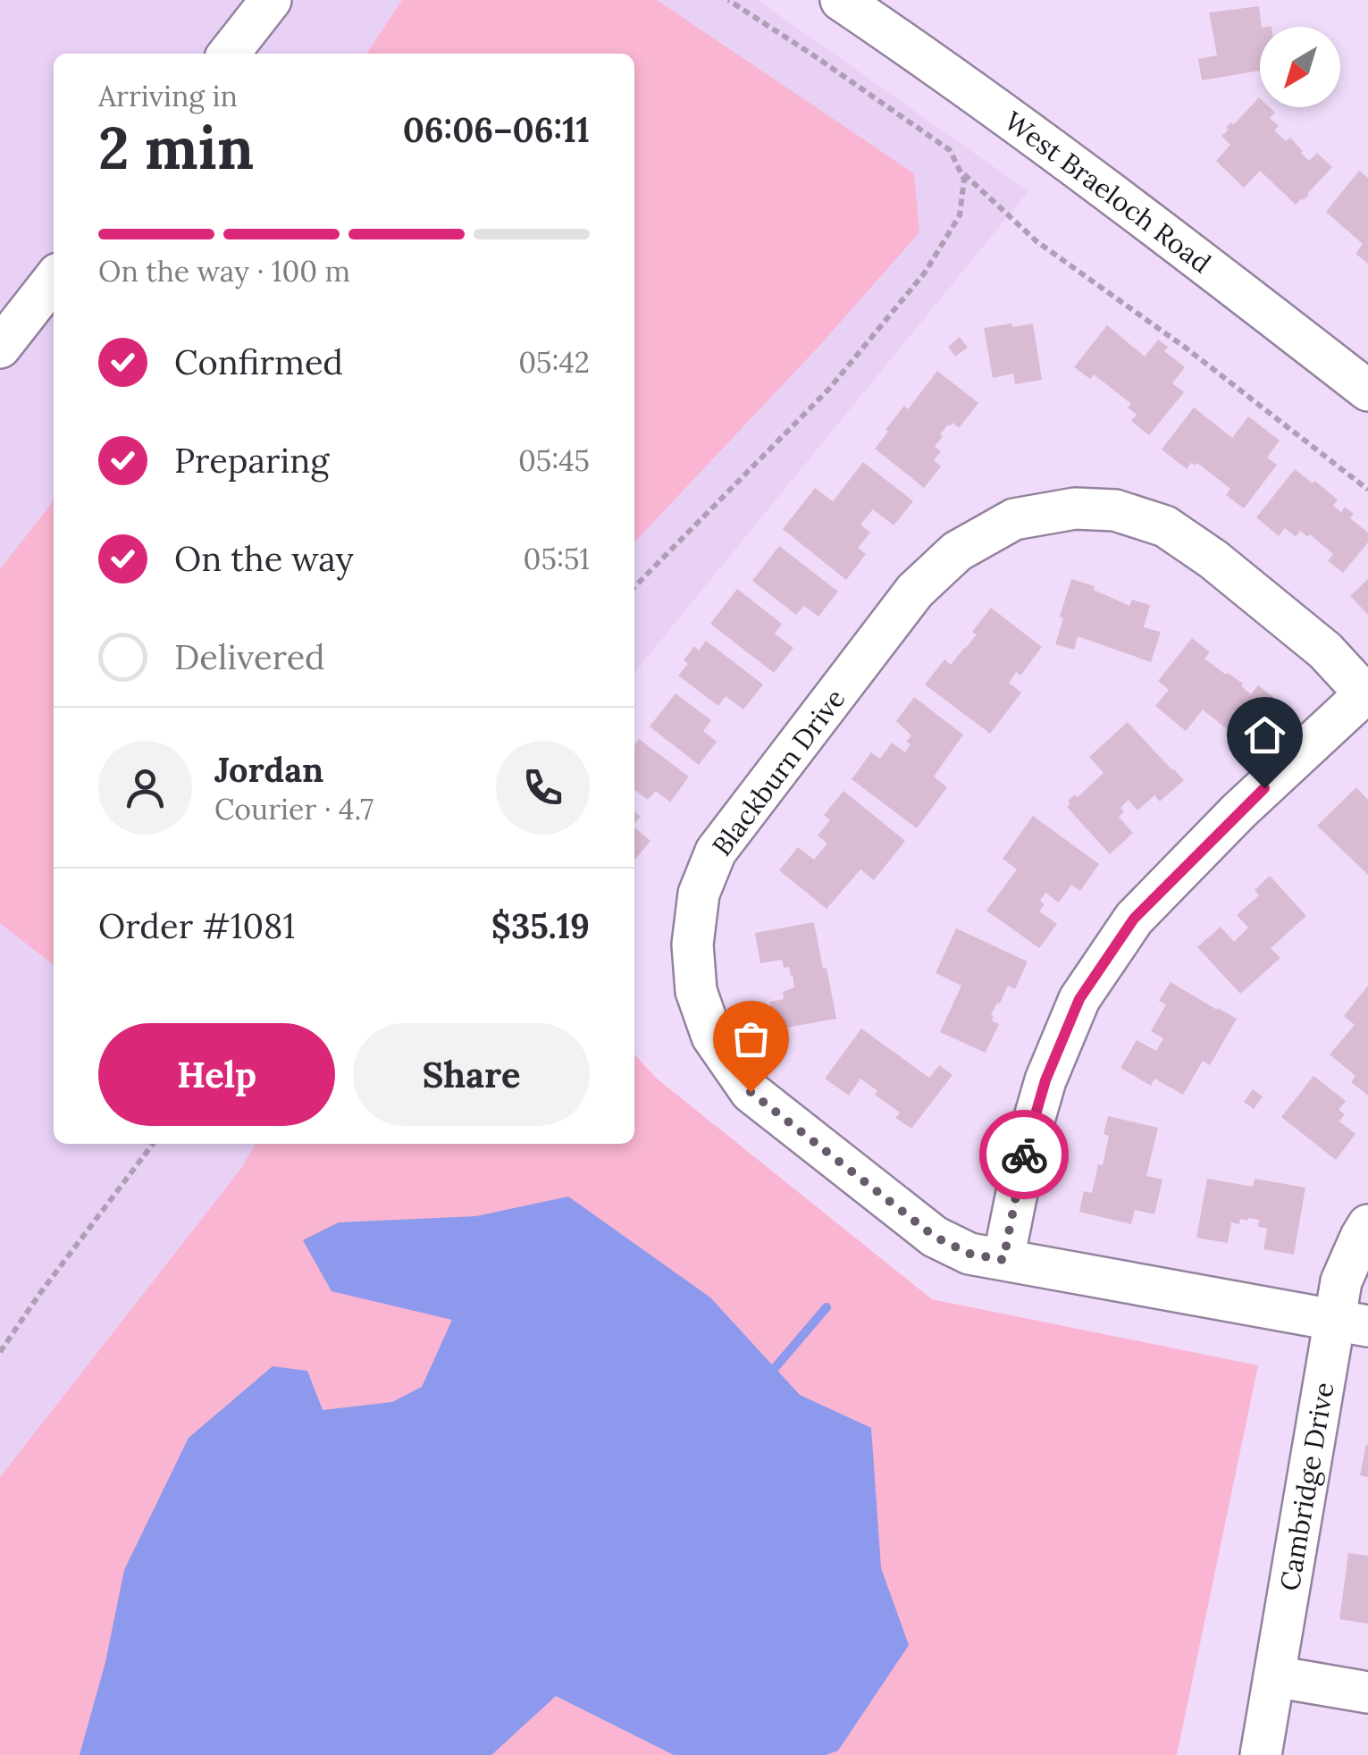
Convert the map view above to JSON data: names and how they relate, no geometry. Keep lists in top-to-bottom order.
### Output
{
  "streets": {
    "street": ["West Braeloch Road", "Blackburn Drive", "Cambridge Drive"]
  },
  "crossings": [
    ["Blackburn Drive", "Cambridge Drive"]
  ],
  "north": "bottom left",
  "page": {
    "heading": ["2 min", "Arriving in", "06:06–06:11"],
    "panel": [
      "Jordan",
      "Courier · 4.7",
      "Order #1081",
      "$35.19"
    ],
    "bar": "On the way · 100 m",
    "list": [
      ["Confirmed", "05:42"],
      ["Preparing", "05:45"],
      ["On the way", "05:51"],
      "Delivered"
    ],
    "buttons": ["Help", "Share"]
  }
}
